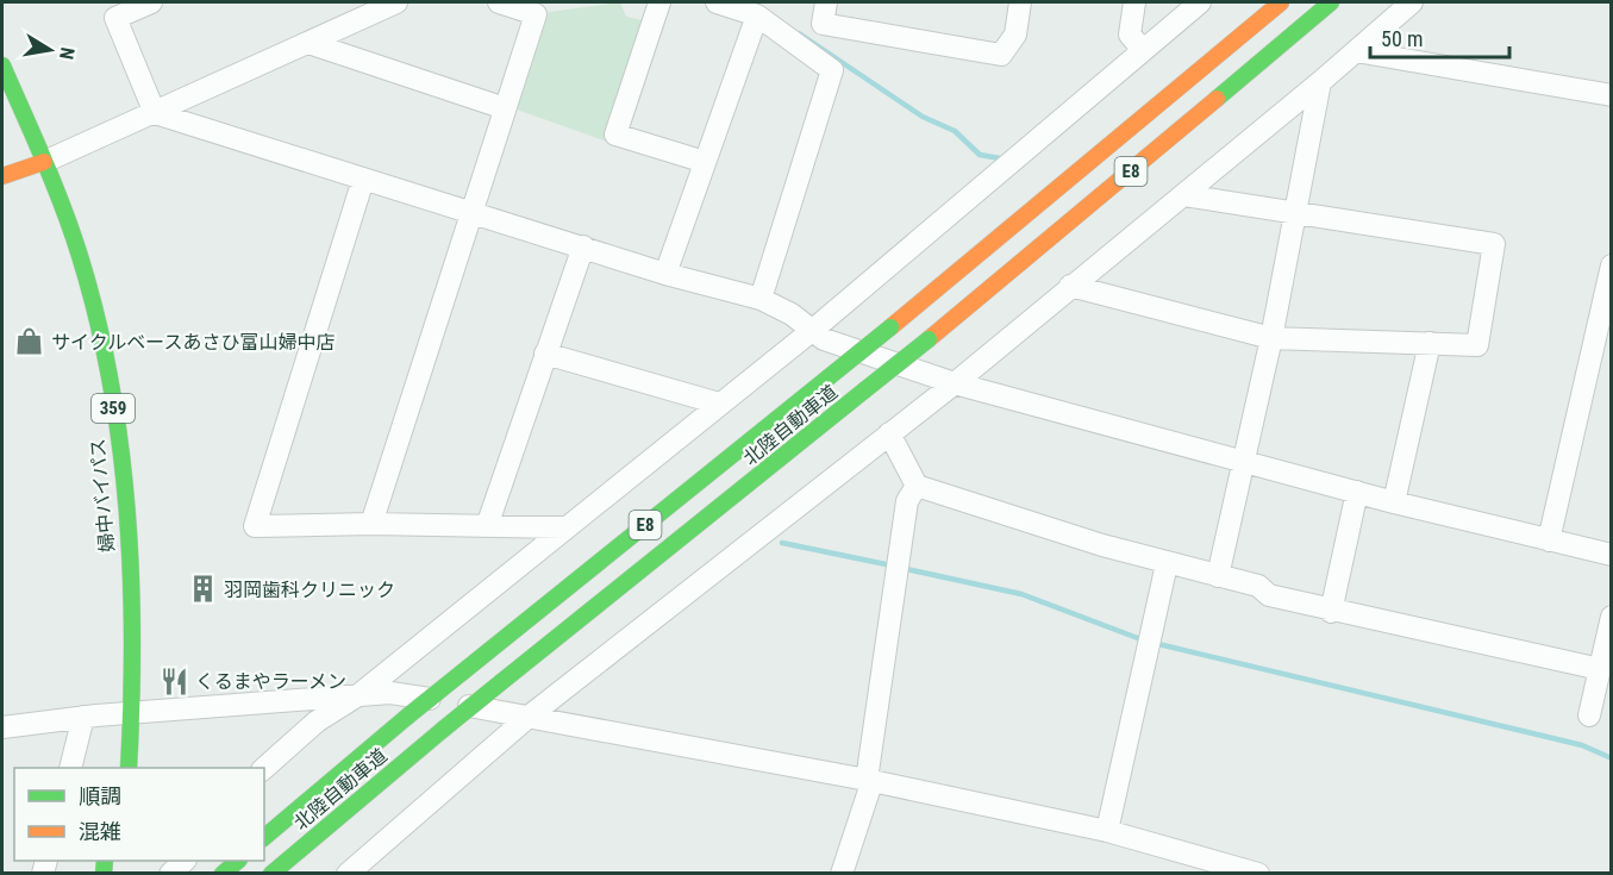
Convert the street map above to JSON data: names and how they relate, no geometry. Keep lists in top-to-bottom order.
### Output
{
  "streets": {
    "main road": [
      "E8",
      "359",
      "北陸自動車道",
      "婦中バイパス"
    ]
  },
  "places": {
    "shop": ["サイクルベースあさひ富山婦中店"],
    "building": ["羽岡歯科クリニック"],
    "restaurant": ["くるまやラーメン"]
  },
  "legend": ["順調", "混雑"],
  "scale_bar": "50 m",
  "north": "right"
}
